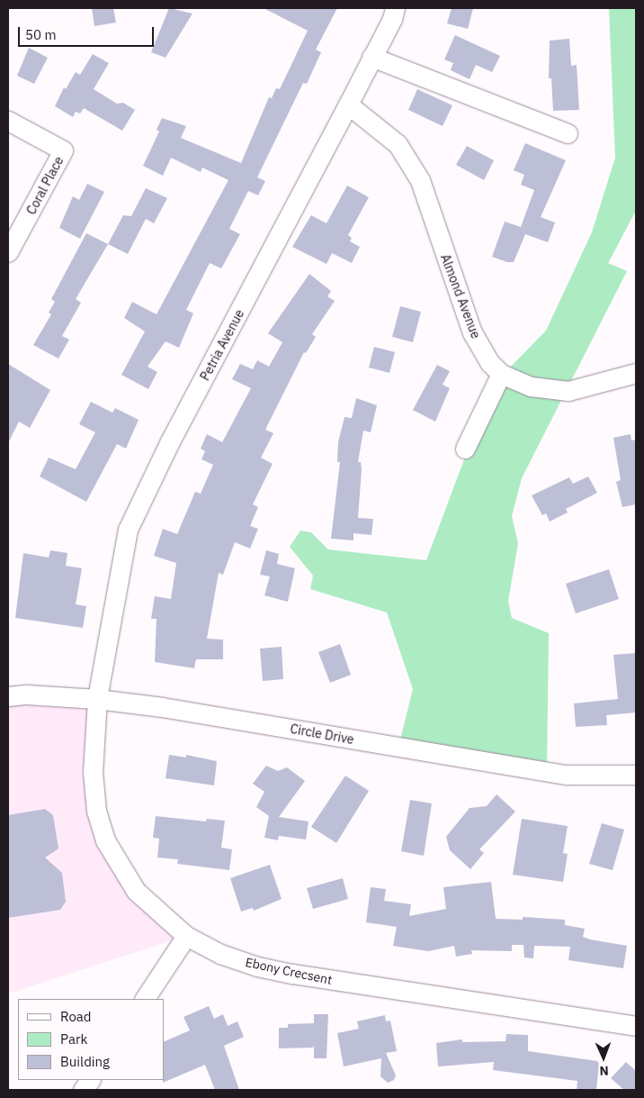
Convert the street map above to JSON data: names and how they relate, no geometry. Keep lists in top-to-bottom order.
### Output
{
  "streets": {
    "street": [
      "Coral Place",
      "Almond Avenue",
      "Petria Avenue",
      "Circle Drive",
      "Ebony Crecsent"
    ]
  },
  "crossings": [
    ["Almond Avenue", "Petria Avenue"],
    ["Petria Avenue", "Circle Drive"],
    ["Petria Avenue", "Ebony Crecsent"],
    ["Circle Drive", "Ebony Crecsent"]
  ],
  "legend": ["Road", "Park", "Building"],
  "scale_bar": "50 m",
  "north": "bottom"
}
